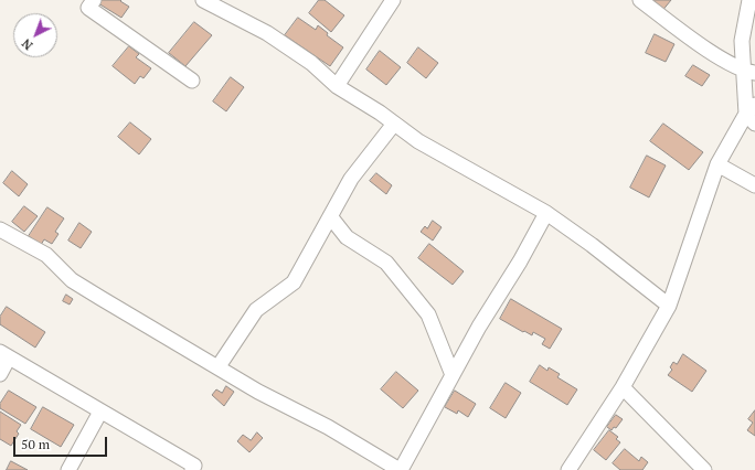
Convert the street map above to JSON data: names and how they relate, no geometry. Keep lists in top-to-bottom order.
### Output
{
  "scale_bar": "50 m",
  "north": "bottom left"
}
